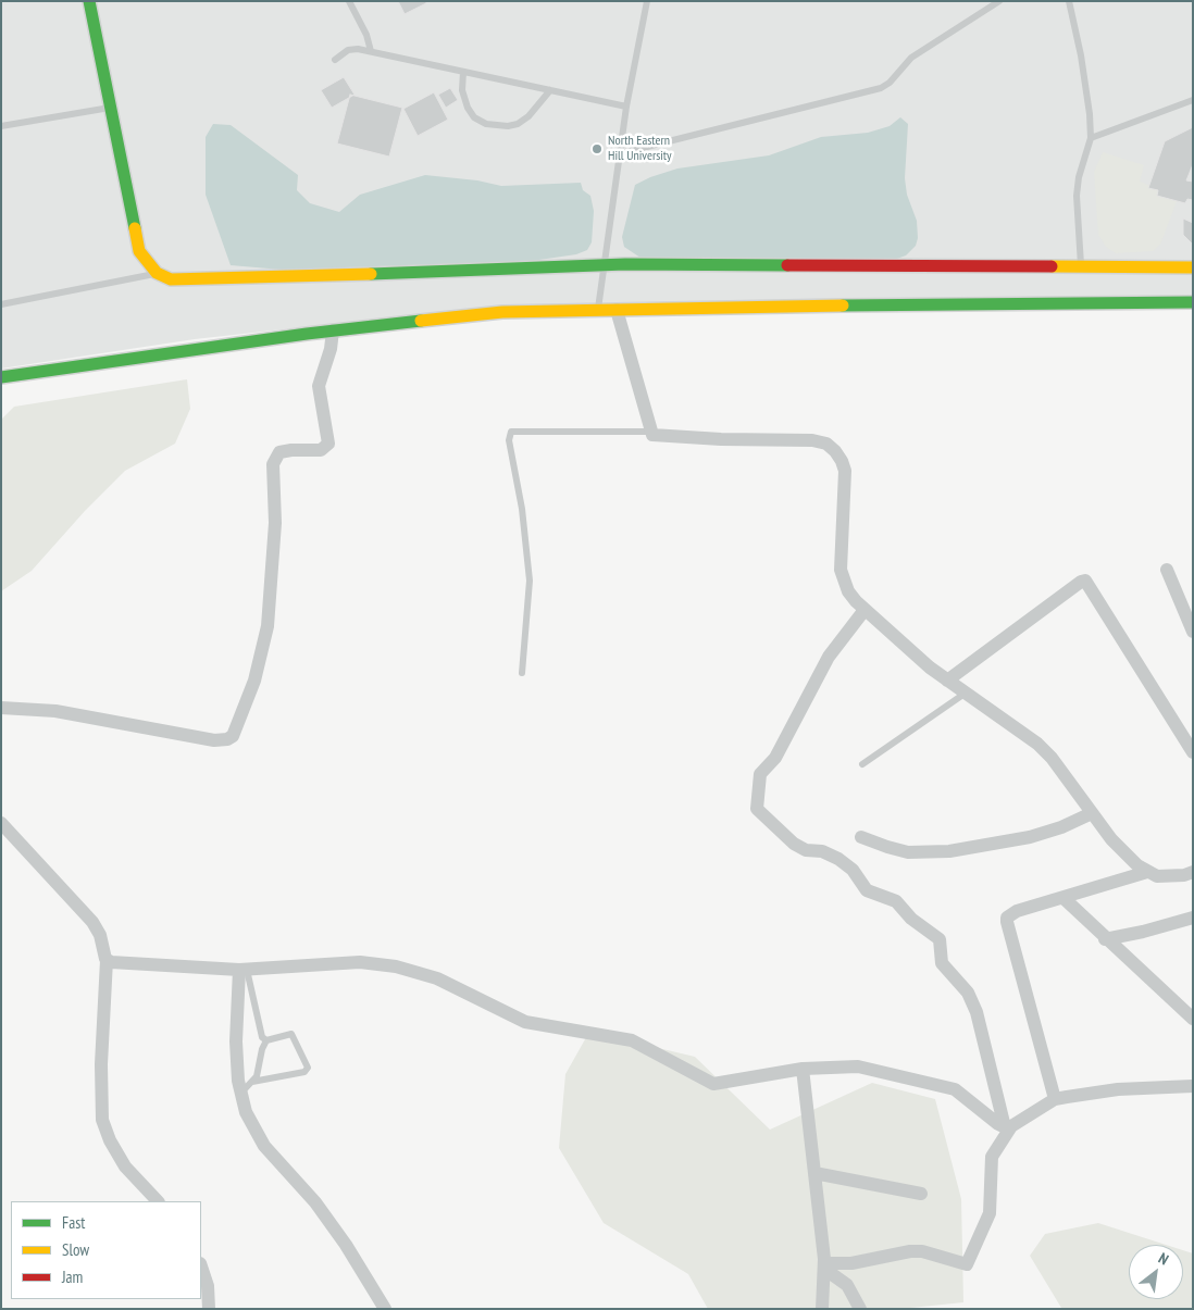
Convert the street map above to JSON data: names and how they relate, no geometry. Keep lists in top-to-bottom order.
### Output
{
  "places": ["North Eastern Hill University"],
  "legend": ["Fast", "Slow", "Jam"],
  "north": "top right"
}
